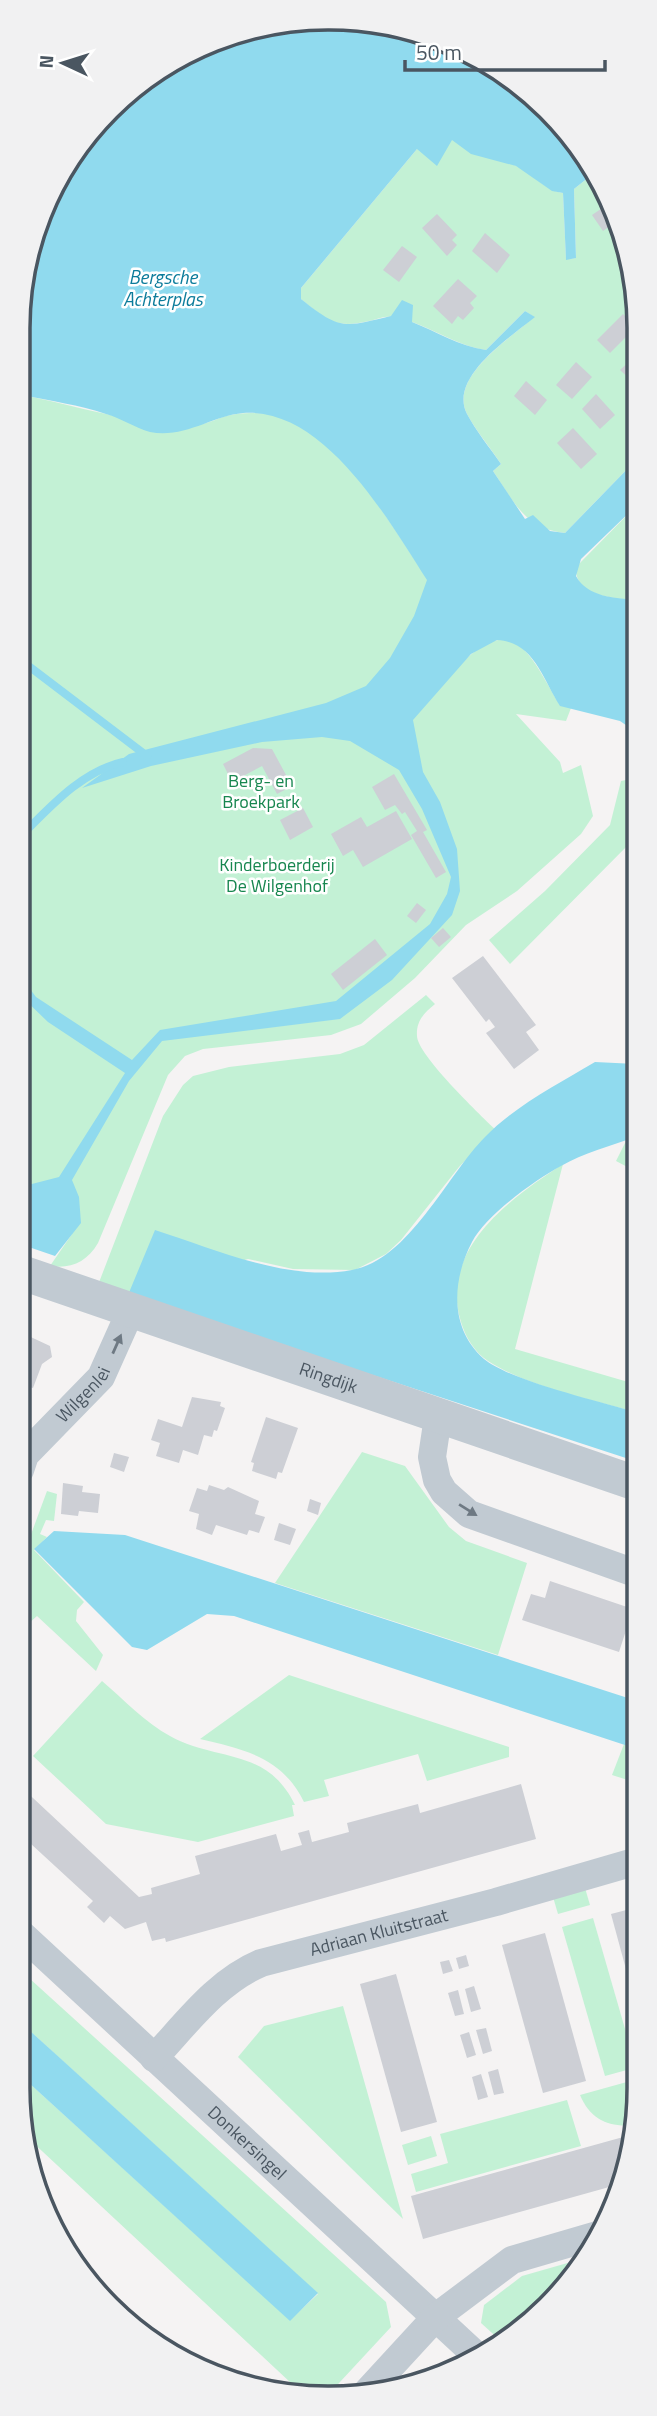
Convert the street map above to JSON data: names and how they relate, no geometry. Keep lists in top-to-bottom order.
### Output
{
  "streets": {
    "street": [
      "Ringdijk",
      "Wilgenlei",
      "Adriaan Kluitstraat",
      "Donkersingel"
    ]
  },
  "crossings": [
    ["Ringdijk", "Wilgenlei"],
    ["Adriaan Kluitstraat", "Donkersingel"]
  ],
  "one_way": ["Wilgenlei"],
  "water": ["Bergsche Achterplas"],
  "parks": ["Berg- en Broekpark", "Kinderboerderij De Wilgenhof"],
  "scale_bar": "50 m",
  "north": "left"
}
